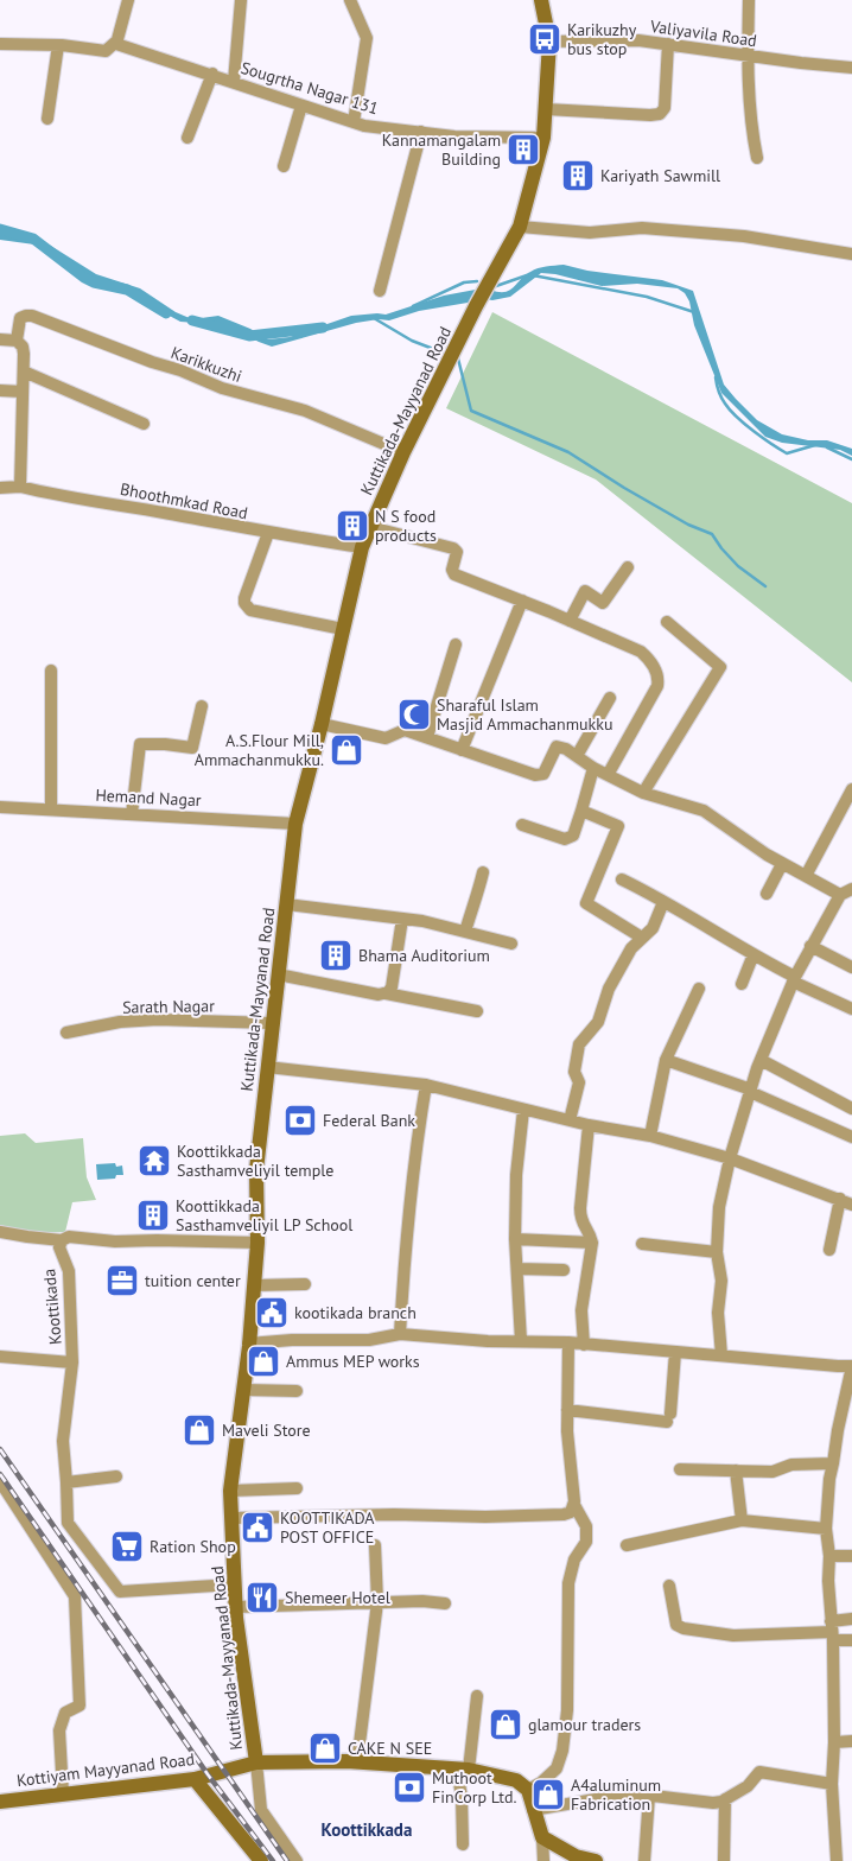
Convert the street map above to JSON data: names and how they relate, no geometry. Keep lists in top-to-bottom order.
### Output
{
  "streets": {
    "main road": ["Kuttikada-Mayyanad Road", "Kottiyam Mayyanad Road"],
    "street": [
      "Valiyavila Road",
      "Sougrtha Nagar 131",
      "Karikkuzhi",
      "Bhoothmkad Road",
      "Hemand Nagar",
      "Sarath Nagar",
      "Koottikada"
    ]
  },
  "crossings": [
    ["Valiyavila Road", "Kuttikada-Mayyanad Road"],
    ["Sougrtha Nagar 131", "Kuttikada-Mayyanad Road"],
    ["Karikkuzhi", "Kuttikada-Mayyanad Road"],
    ["Kuttikada-Mayyanad Road", "Bhoothmkad Road"],
    ["Kuttikada-Mayyanad Road", "Hemand Nagar"],
    ["Kuttikada-Mayyanad Road", "Sarath Nagar"],
    ["Kuttikada-Mayyanad Road", "Kottiyam Mayyanad Road"]
  ],
  "districts": ["Koottikkada"],
  "places": {
    "bus stop": ["Karikuzhy bus stop"],
    "building": [
      "Kannamangalam Building",
      "Kariyath Sawmill",
      "N S food products",
      "Bhama Auditorium",
      "Koottikkada Sasthamveliyil LP School"
    ],
    "mosque": ["Sharaful Islam Masjid Ammachanmukku"],
    "shop": [
      "A.S.Flour Mill, Ammachanmukku.",
      "Ammus MEP works",
      "Maveli Store",
      "glamour traders",
      "CAKE N SEE",
      "A4aluminum Fabrication"
    ],
    "bank": ["Federal Bank", "Muthoot FinCorp Ltd."],
    "temple": ["Koottikkada Sasthamveliyil temple"],
    "office": ["tuition center"],
    "public building": ["kootikada branch", "KOOTTIKADA POST OFFICE"],
    "supermarket": ["Ration Shop"],
    "restaurant": ["Shemeer Hotel"]
  }
}
